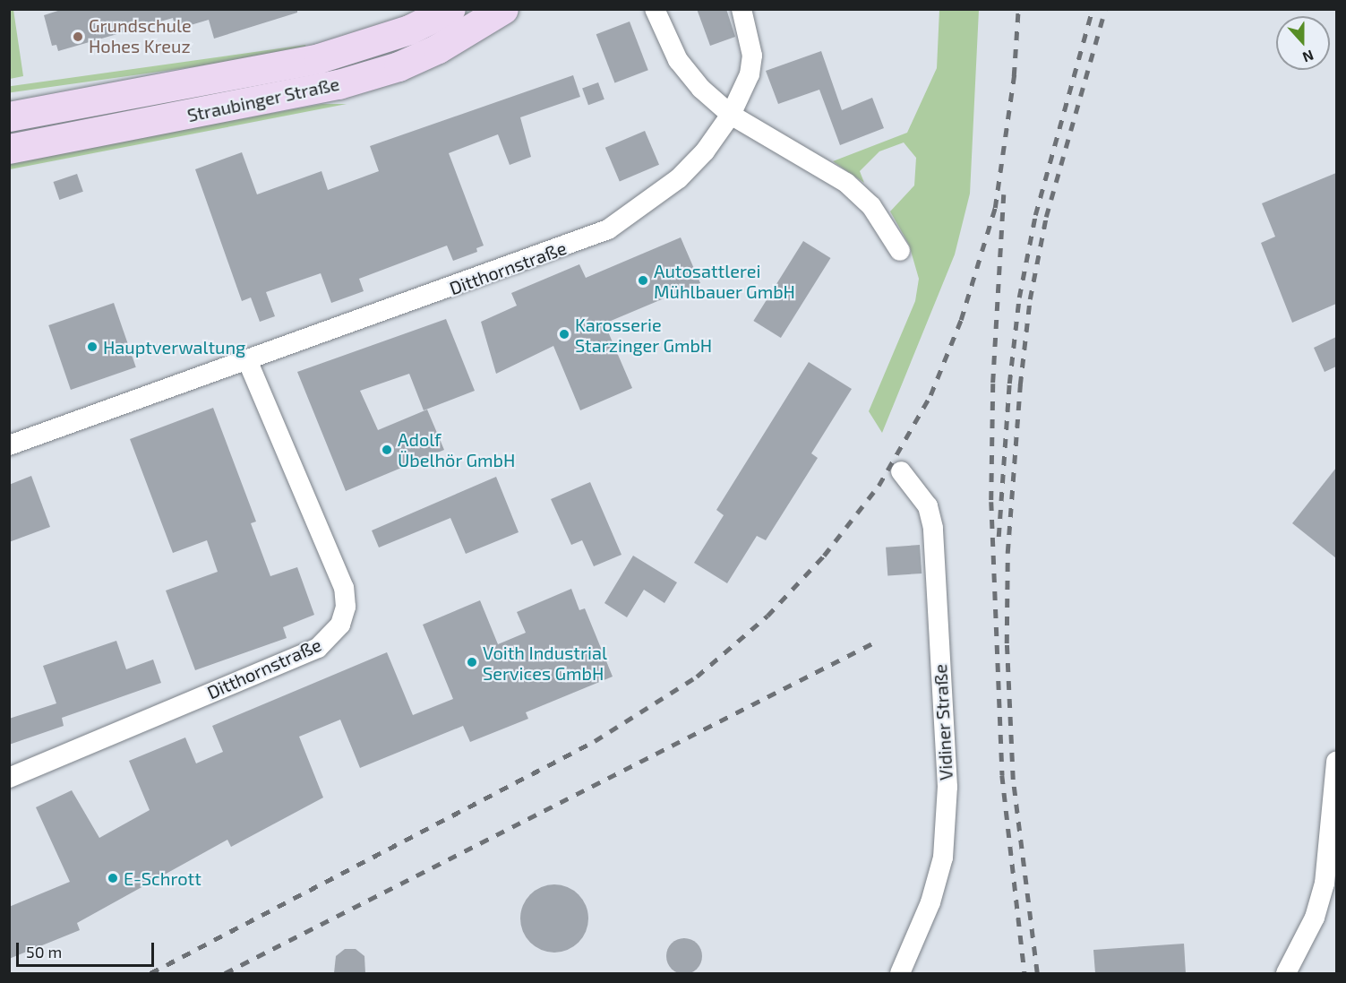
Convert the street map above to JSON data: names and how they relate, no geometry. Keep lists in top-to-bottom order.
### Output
{
  "streets": {
    "main road": ["Straubinger Straße"],
    "street": ["Ditthornstraße", "Vidiner Straße"]
  },
  "places": [
    "Grundschule Hohes Kreuz",
    "Autosattlerei Mühlbauer GmbH",
    "Karosserie Starzinger GmbH",
    "Hauptverwaltung",
    "Adolf Übelhör GmbH",
    "Voith Industrial Services GmbH",
    "E-Schrott"
  ],
  "scale_bar": "50 m",
  "north": "bottom"
}
